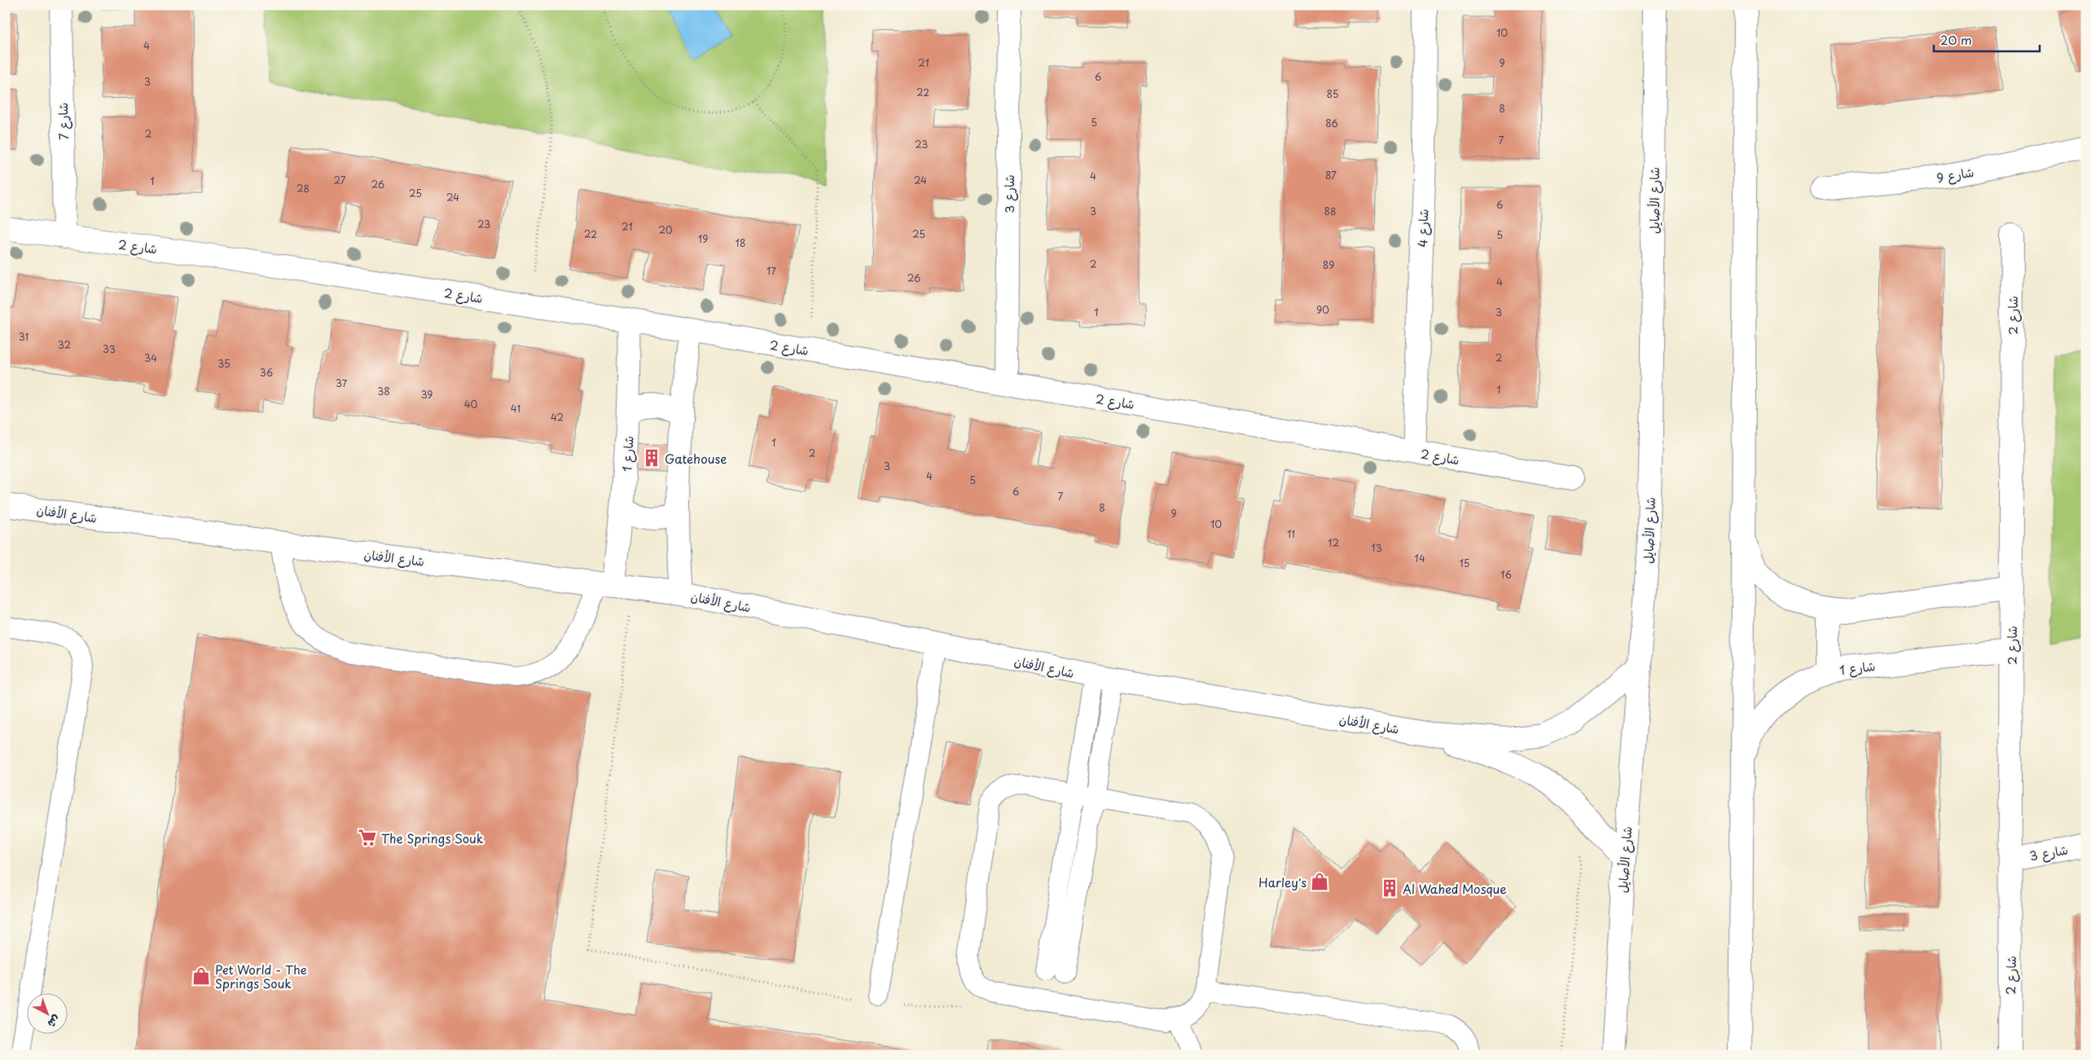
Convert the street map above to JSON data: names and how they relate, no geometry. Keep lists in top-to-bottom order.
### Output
{
  "streets": {
    "street": [
      "شارع 7",
      "شارع 9",
      "شارع 3",
      "شارع الأصايل",
      "شارع 4",
      "شارع 2",
      "شارع 1",
      "شارع الأفنان"
    ]
  },
  "crossings": [
    ["شارع 7", "شارع 2"],
    ["شارع 3", "شارع 2"],
    ["شارع الأصايل", "شارع الأفنان"],
    ["شارع 4", "شارع 2"],
    ["شارع 2", "شارع 1"],
    ["شارع 1", "شارع الأفنان"]
  ],
  "places": {
    "building": ["Gatehouse", "Al Wahed Mosque"],
    "supermarket": ["The Springs Souk"],
    "shop": ["Harley's", "Pet World - The Springs Souk"]
  },
  "house_numbers": [
    "10",
    "4",
    "21",
    "9",
    "6",
    "3",
    "22",
    "85",
    "8",
    "5",
    "86",
    "2",
    "7",
    "23",
    "87",
    "4",
    "27",
    "24",
    "1",
    "26",
    "28",
    "25",
    "24",
    "6",
    "3",
    "88",
    "23",
    "21",
    "20",
    "22",
    "25",
    "5",
    "19",
    "18",
    "2",
    "89",
    "17",
    "26",
    "4",
    "90",
    "1",
    "3",
    "31",
    "32",
    "33",
    "34",
    "2",
    "35",
    "36",
    "37",
    "1",
    "38",
    "39",
    "40",
    "41",
    "42",
    "1",
    "2",
    "3",
    "4",
    "5",
    "6",
    "7",
    "8",
    "9",
    "10",
    "11",
    "12",
    "13",
    "14",
    "15",
    "16"
  ],
  "scale_bar": "20 m",
  "north": "bottom right"
}
